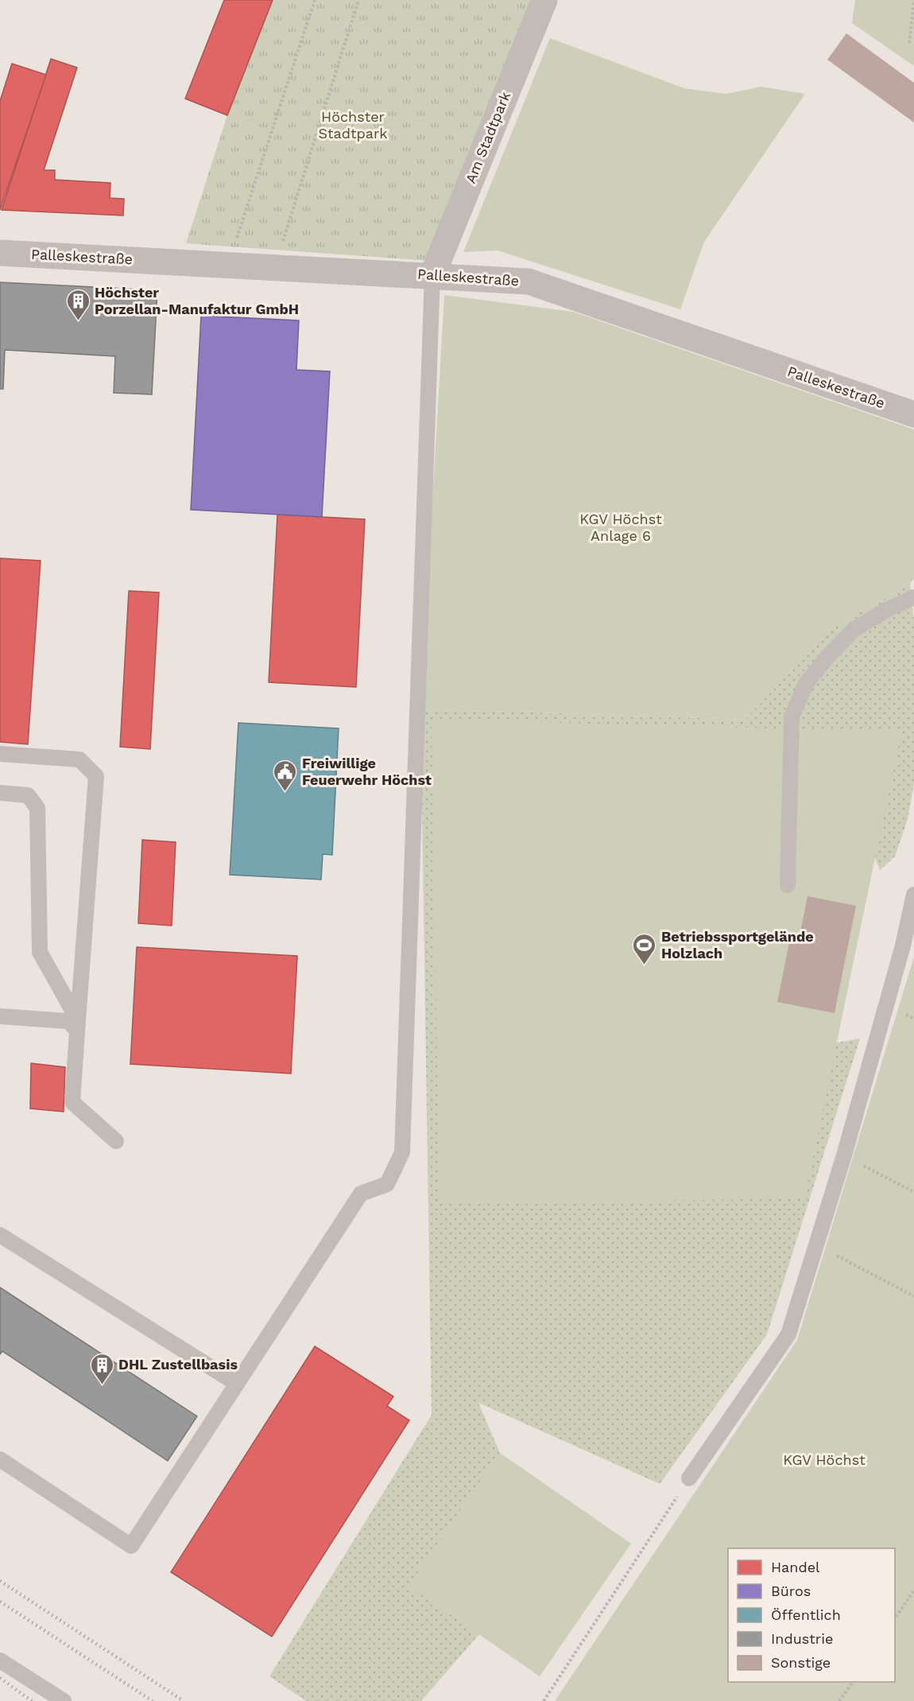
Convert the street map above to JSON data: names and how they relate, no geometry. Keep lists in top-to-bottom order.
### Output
{
  "streets": {
    "street": ["Am Stadtpark", "Palleskestraße"]
  },
  "crossings": [
    ["Am Stadtpark", "Palleskestraße"]
  ],
  "parks": ["Höchster Stadtpark", "KGV Höchst Anlage 6", "KGV Höchst"],
  "places": {
    "building": ["Höchster Porzellan-Manufaktur GmbH", "DHL Zustellbasis"],
    "public building": ["Freiwillige Feuerwehr Höchst"],
    "sports": ["Betriebssportgelände Holzlach"]
  },
  "legend": [
    "Handel",
    "Büros",
    "Öffentlich",
    "Industrie",
    "Sonstige"
  ]
}
